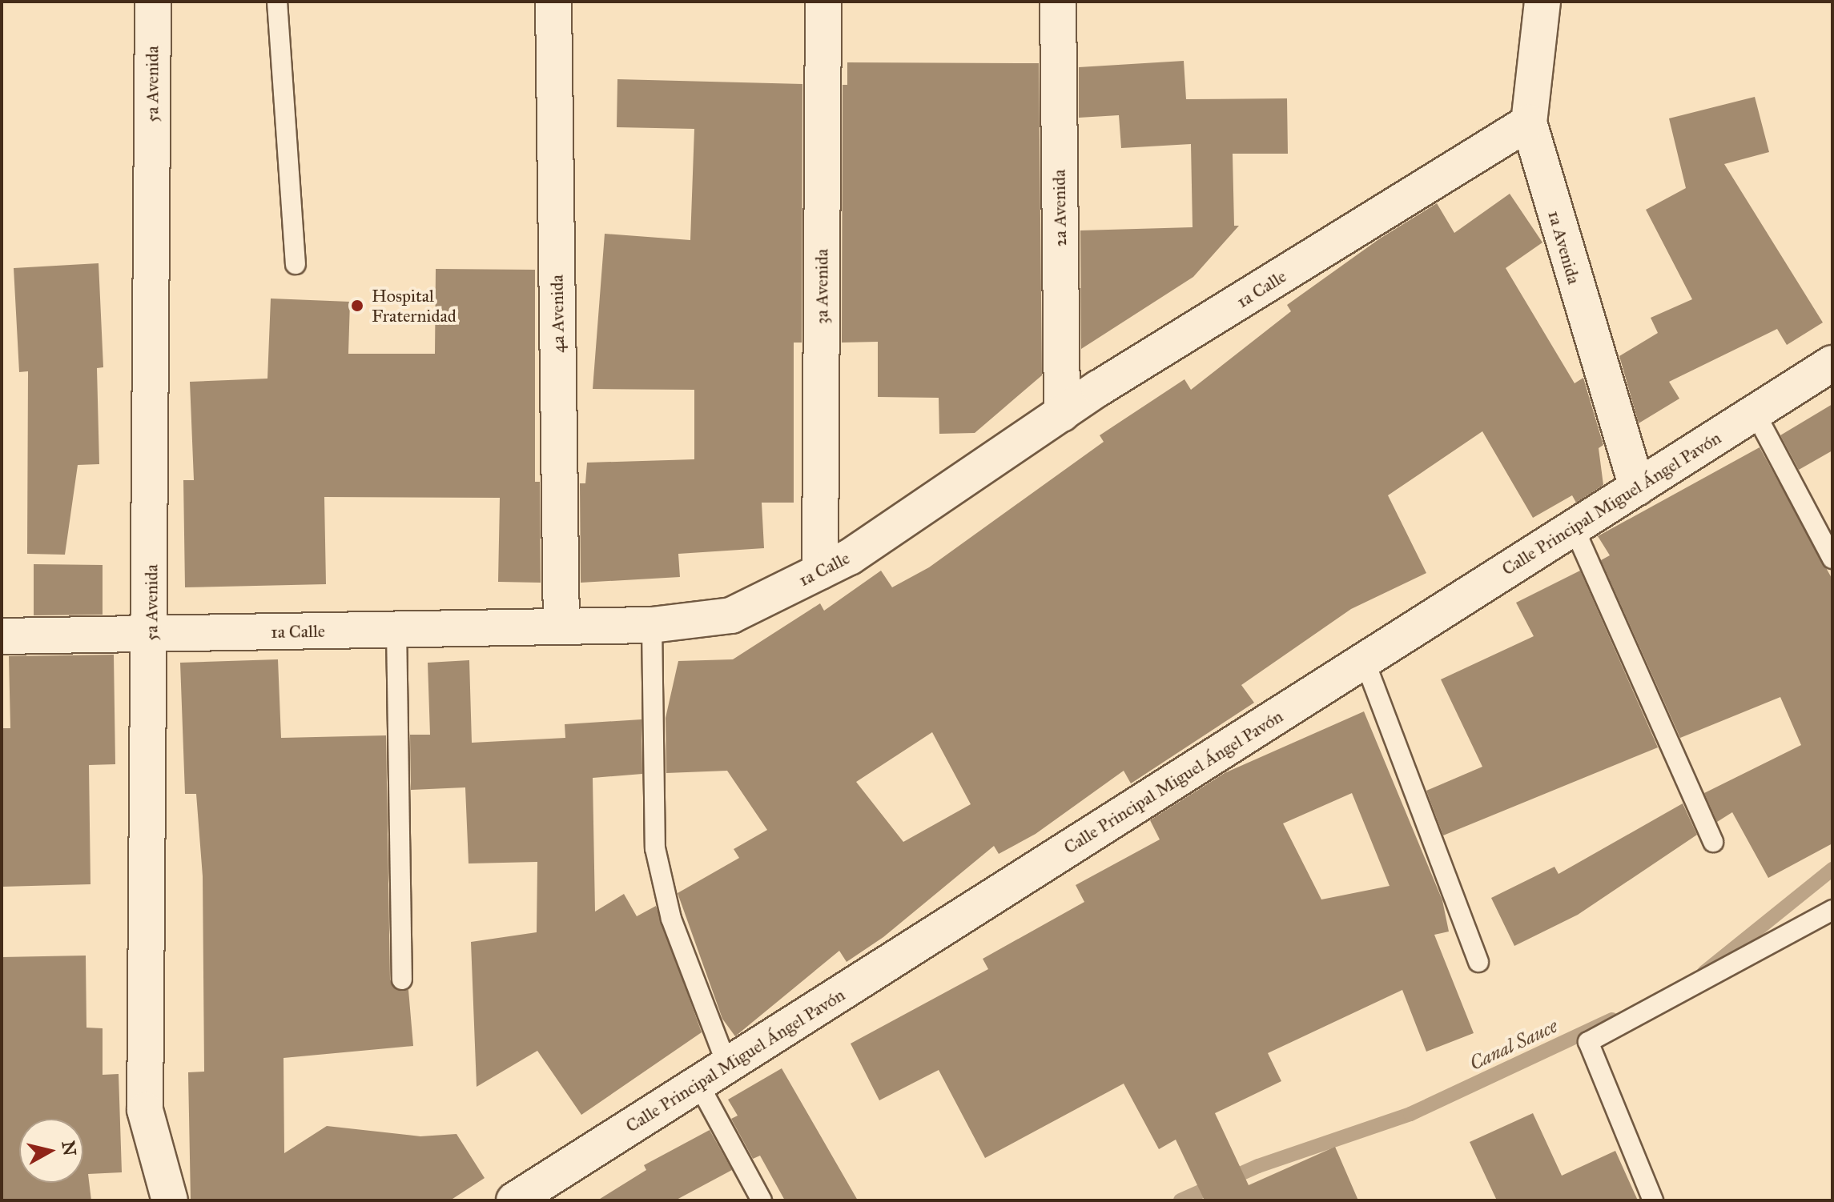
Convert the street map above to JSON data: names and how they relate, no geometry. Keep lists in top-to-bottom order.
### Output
{
  "streets": {
    "street": [
      "5a Avenida",
      "2a Avenida",
      "1a Avenida",
      "3a Avenida",
      "1a Calle",
      "4a Avenida",
      "Calle Principal Miguel Ángel Pavón"
    ]
  },
  "crossings": [
    ["5a Avenida", "1a Calle"],
    ["2a Avenida", "1a Calle"],
    ["1a Avenida", "1a Calle"],
    ["1a Avenida", "Calle Principal Miguel Ángel Pavón"],
    ["3a Avenida", "1a Calle"],
    ["1a Calle", "4a Avenida"]
  ],
  "water": ["Canal Sauce"],
  "places": ["Hospital Fraternidad"],
  "north": "right"
}
